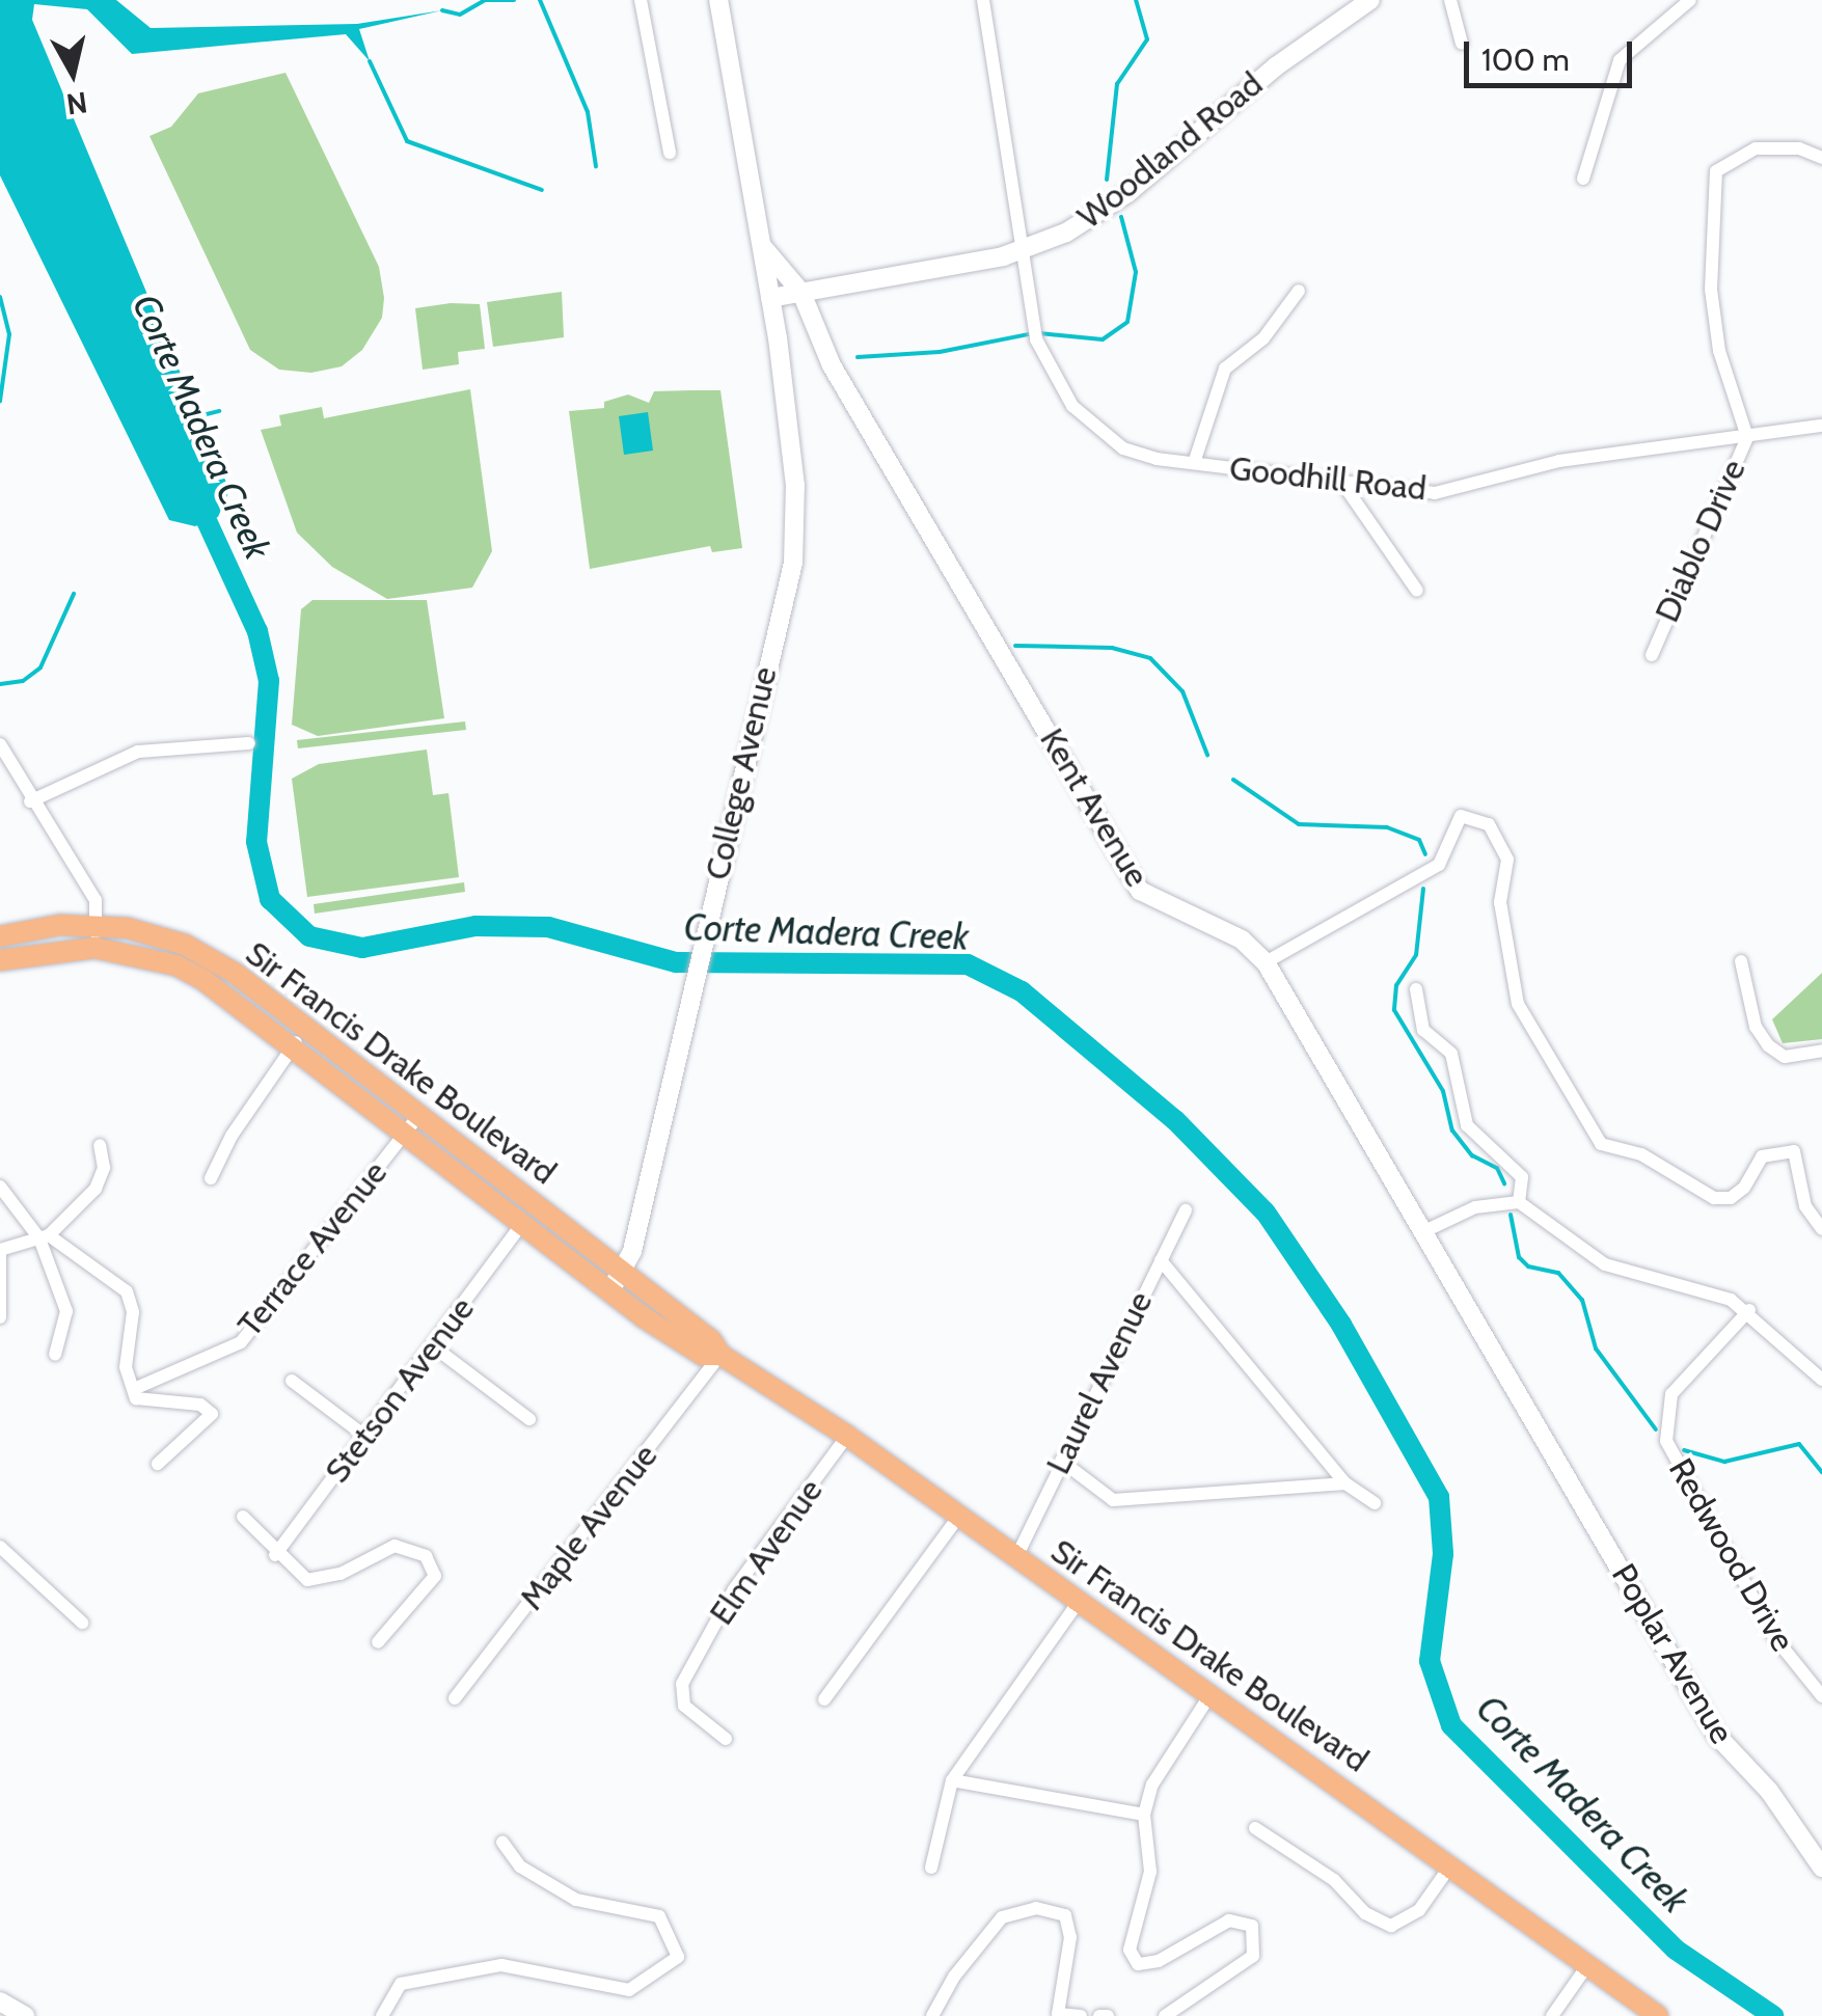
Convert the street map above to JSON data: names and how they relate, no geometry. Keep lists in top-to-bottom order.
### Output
{
  "streets": {
    "main road": ["Sir Francis Drake Boulevard"],
    "street": [
      "Woodland Road",
      "Goodhill Road",
      "Diablo Drive",
      "College Avenue",
      "Kent Avenue",
      "Terrace Avenue",
      "Laurel Avenue",
      "Stetson Avenue",
      "Maple Avenue",
      "Elm Avenue",
      "Redwood Drive",
      "Poplar Avenue"
    ]
  },
  "crossings": [
    ["Woodland Road", "Goodhill Road"],
    ["Woodland Road", "College Avenue"],
    ["Woodland Road", "Kent Avenue"],
    ["Goodhill Road", "Diablo Drive"],
    ["College Avenue", "Kent Avenue"],
    ["College Avenue", "Sir Francis Drake Boulevard"],
    ["Kent Avenue", "Poplar Avenue"],
    ["Sir Francis Drake Boulevard", "Terrace Avenue"],
    ["Sir Francis Drake Boulevard", "Laurel Avenue"],
    ["Sir Francis Drake Boulevard", "Stetson Avenue"],
    ["Sir Francis Drake Boulevard", "Maple Avenue"],
    ["Sir Francis Drake Boulevard", "Elm Avenue"]
  ],
  "water": ["Corte Madera Creek"],
  "scale_bar": "100 m",
  "north": "bottom"
}
